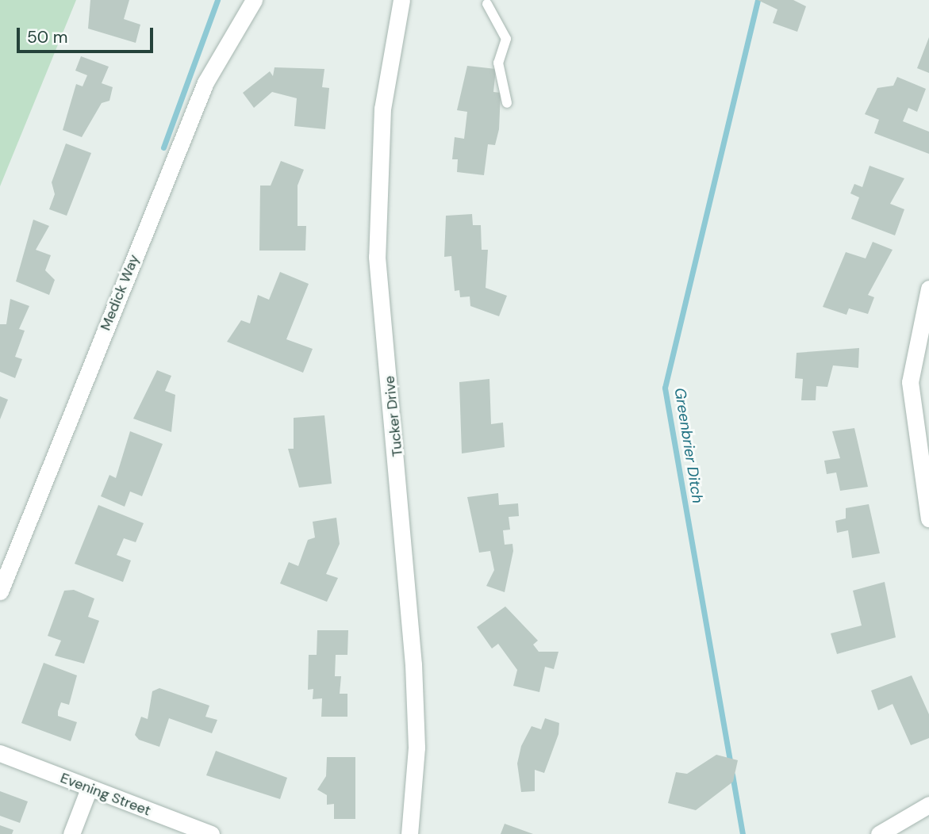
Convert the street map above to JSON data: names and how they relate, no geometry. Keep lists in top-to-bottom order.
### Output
{
  "streets": {
    "street": ["Medick Way", "Tucker Drive", "Evening Street"]
  },
  "water": ["Greenbrier Ditch"],
  "scale_bar": "50 m"
}
